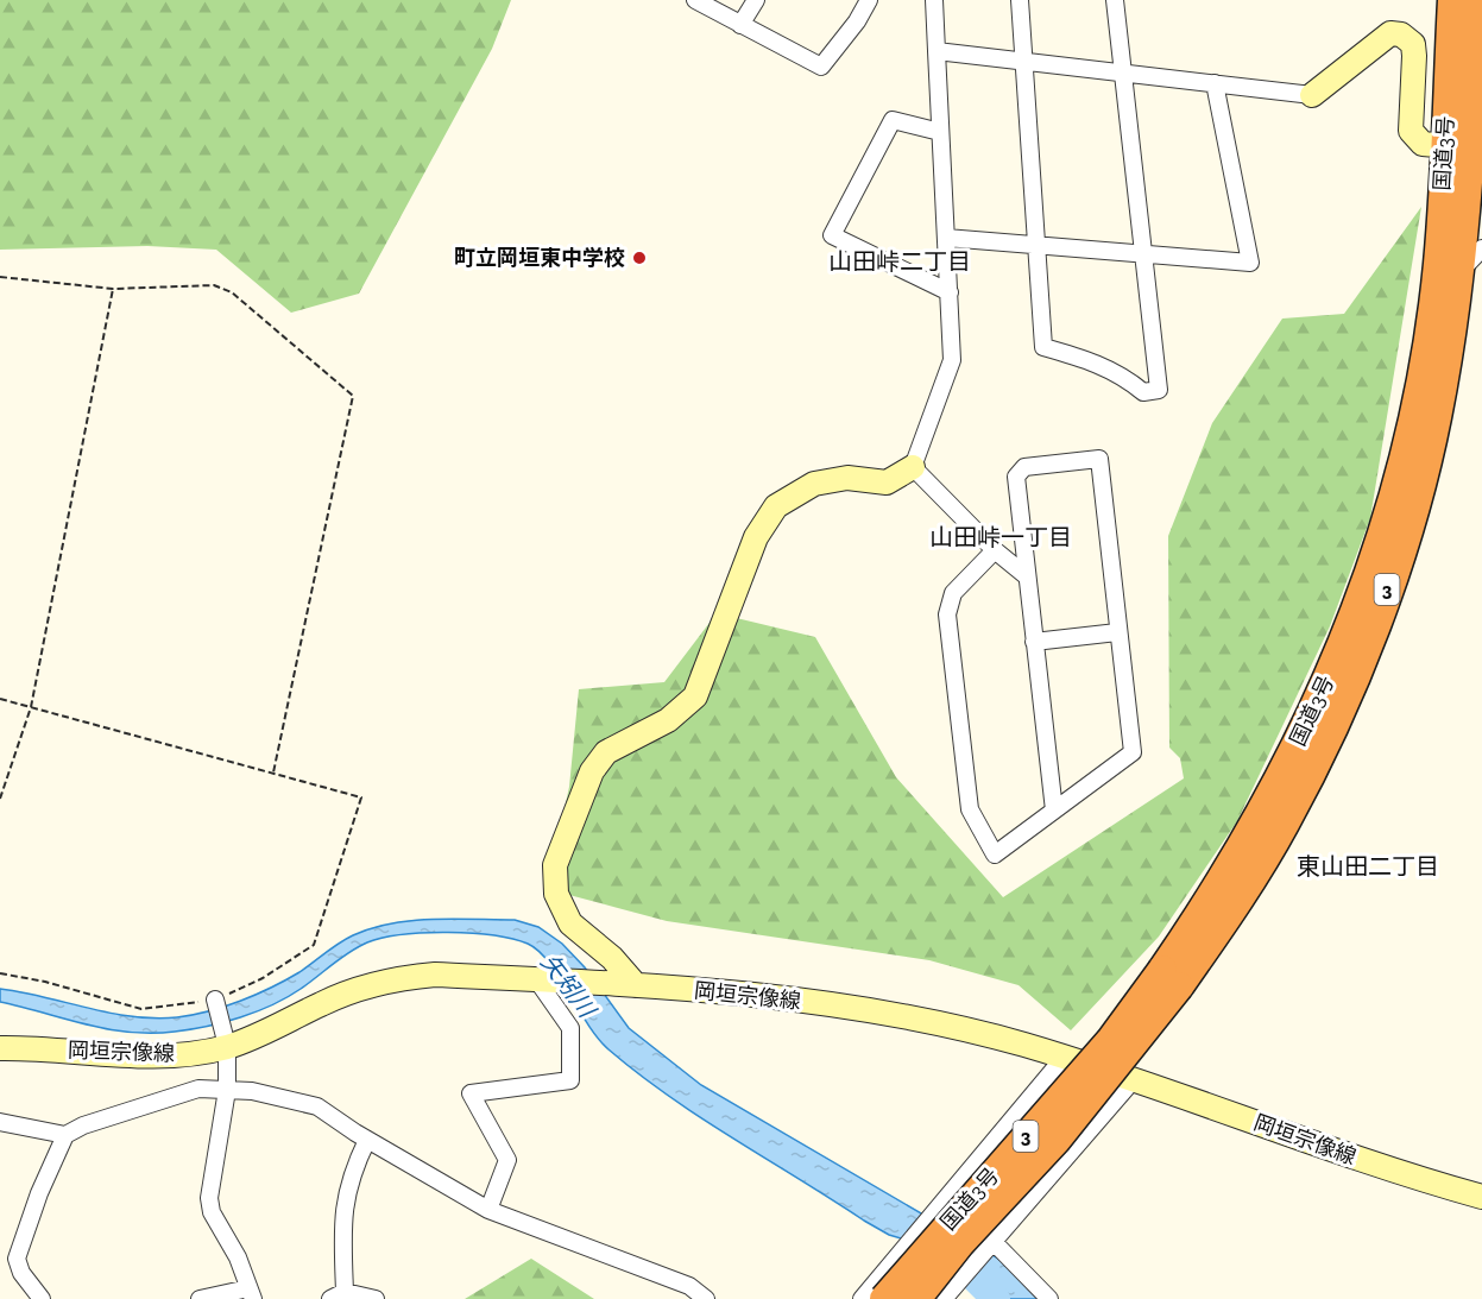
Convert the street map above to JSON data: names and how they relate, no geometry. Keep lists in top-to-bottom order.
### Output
{
  "streets": {
    "highway": ["国道3号", "3"],
    "main road": ["岡垣宗像線"]
  },
  "districts": ["山田峠二丁目", "山田峠一丁目", "東山田二丁目"],
  "water": ["矢矧川"],
  "places": ["町立岡垣東中学校"]
}
